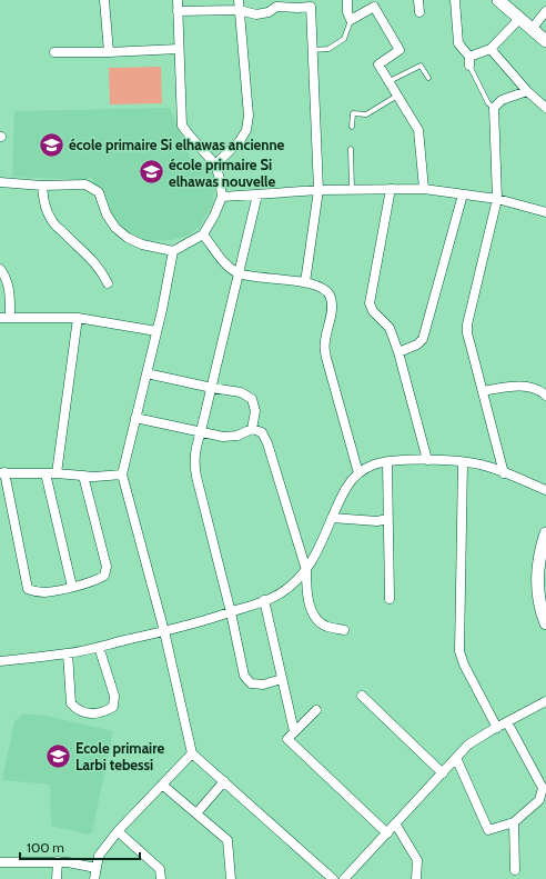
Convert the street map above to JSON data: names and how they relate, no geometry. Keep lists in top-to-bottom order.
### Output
{
  "places": {
    "school or university": ["école primaire Si elhawas ancienne", "école primaire Si elhawas nouvelle", "Ecole primaire Larbi tebessi"]
  },
  "scale_bar": "100 m"
}
